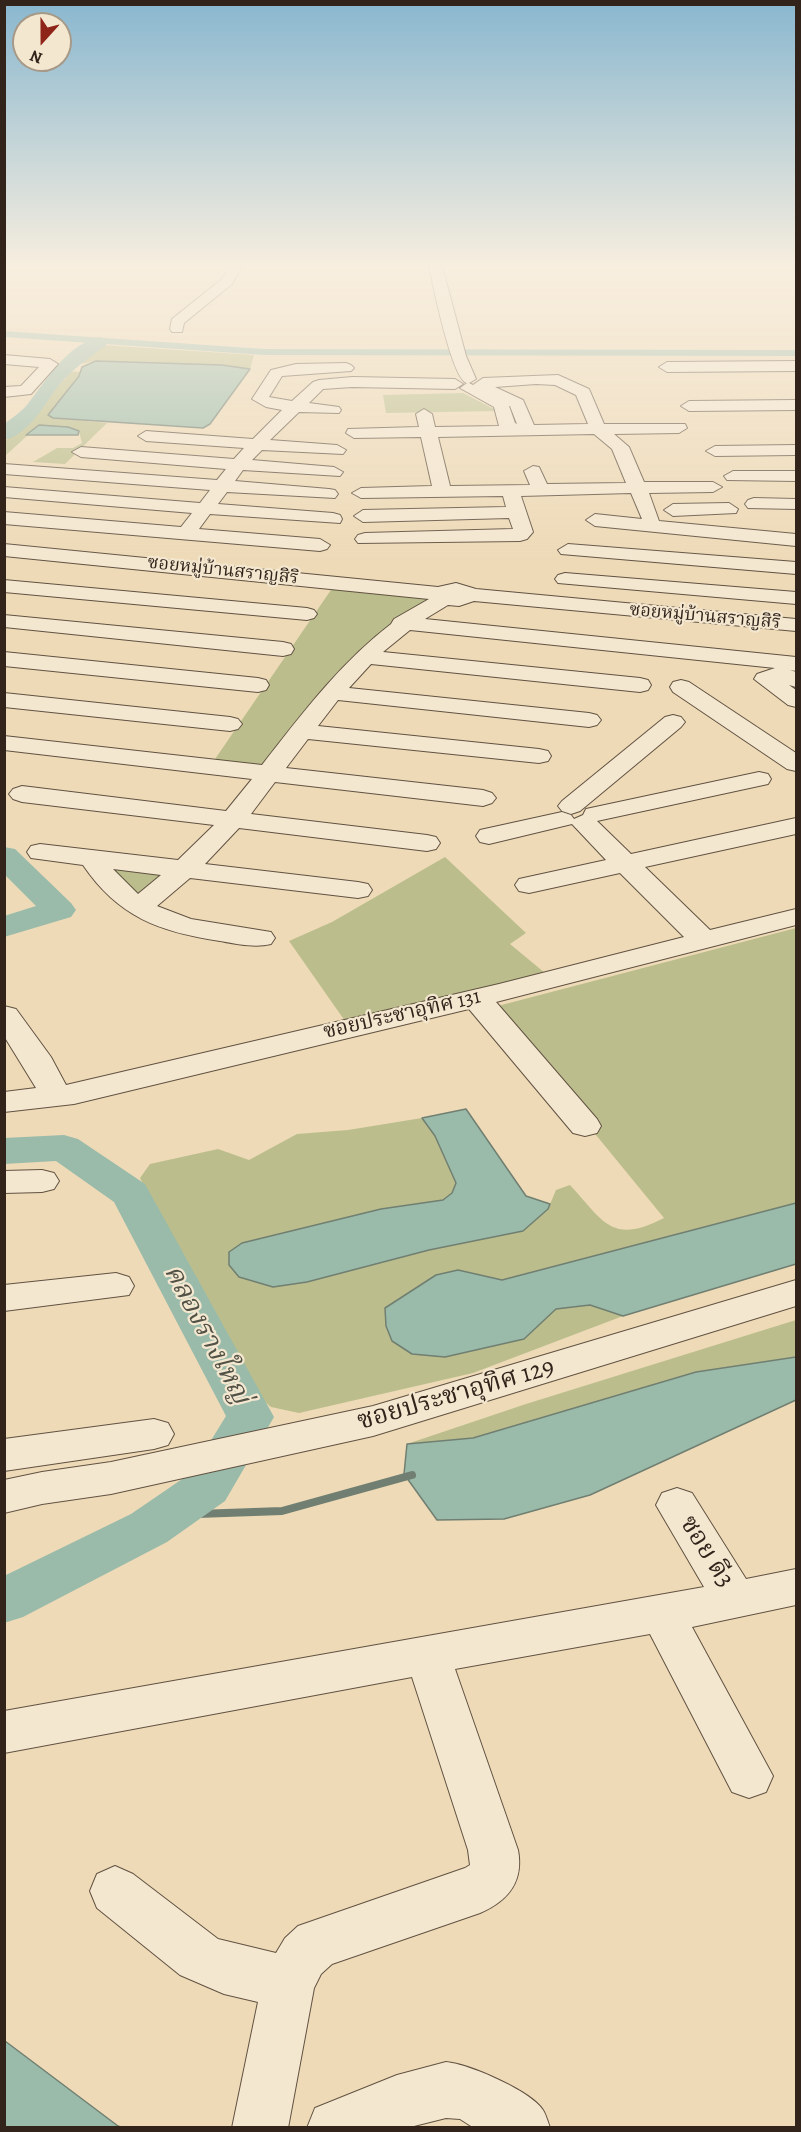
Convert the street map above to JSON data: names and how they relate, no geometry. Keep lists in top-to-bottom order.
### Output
{
  "streets": {
    "street": [
      "ซอยหมู่บ้านสราญสิริ",
      "ซอยประชาอุทิศ 131",
      "ซอยประชาอุทิศ 129",
      "ซอย ดี3"
    ]
  },
  "water": ["คลองรางใหญ่"],
  "north": "bottom"
}
